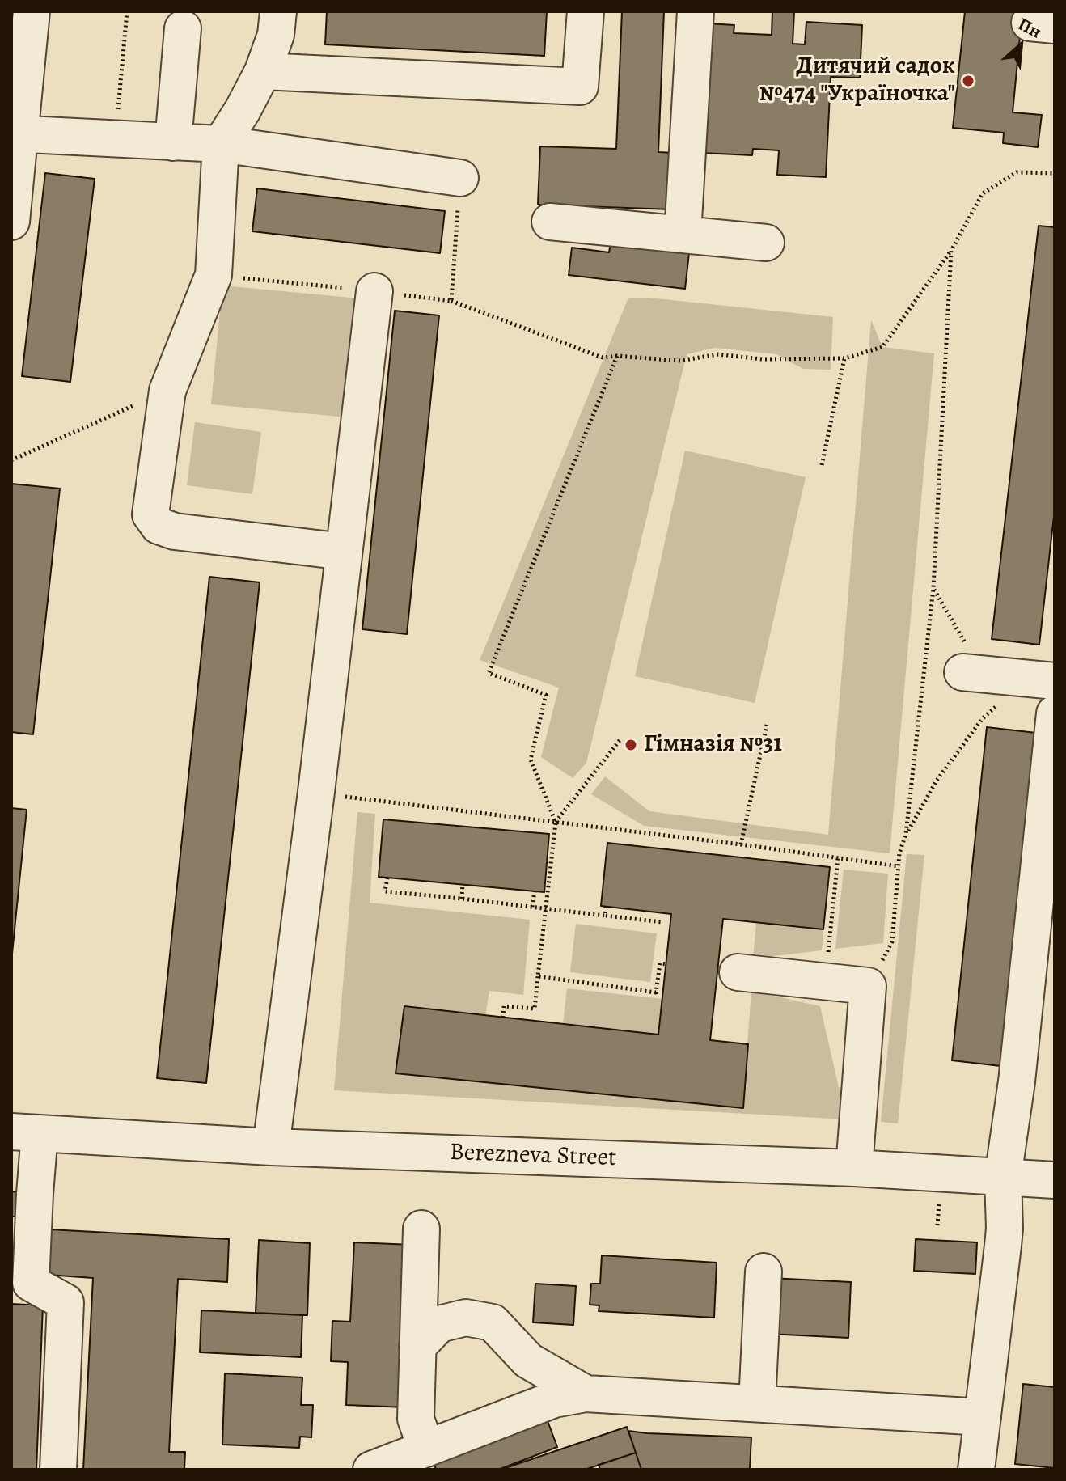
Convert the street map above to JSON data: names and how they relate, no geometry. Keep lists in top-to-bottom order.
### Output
{
  "streets": {
    "street": ["Berezneva Street"]
  },
  "places": ["Дитячий садок №474 \"Україночка\"", "Гімназія №31"],
  "north": "top right"
}
